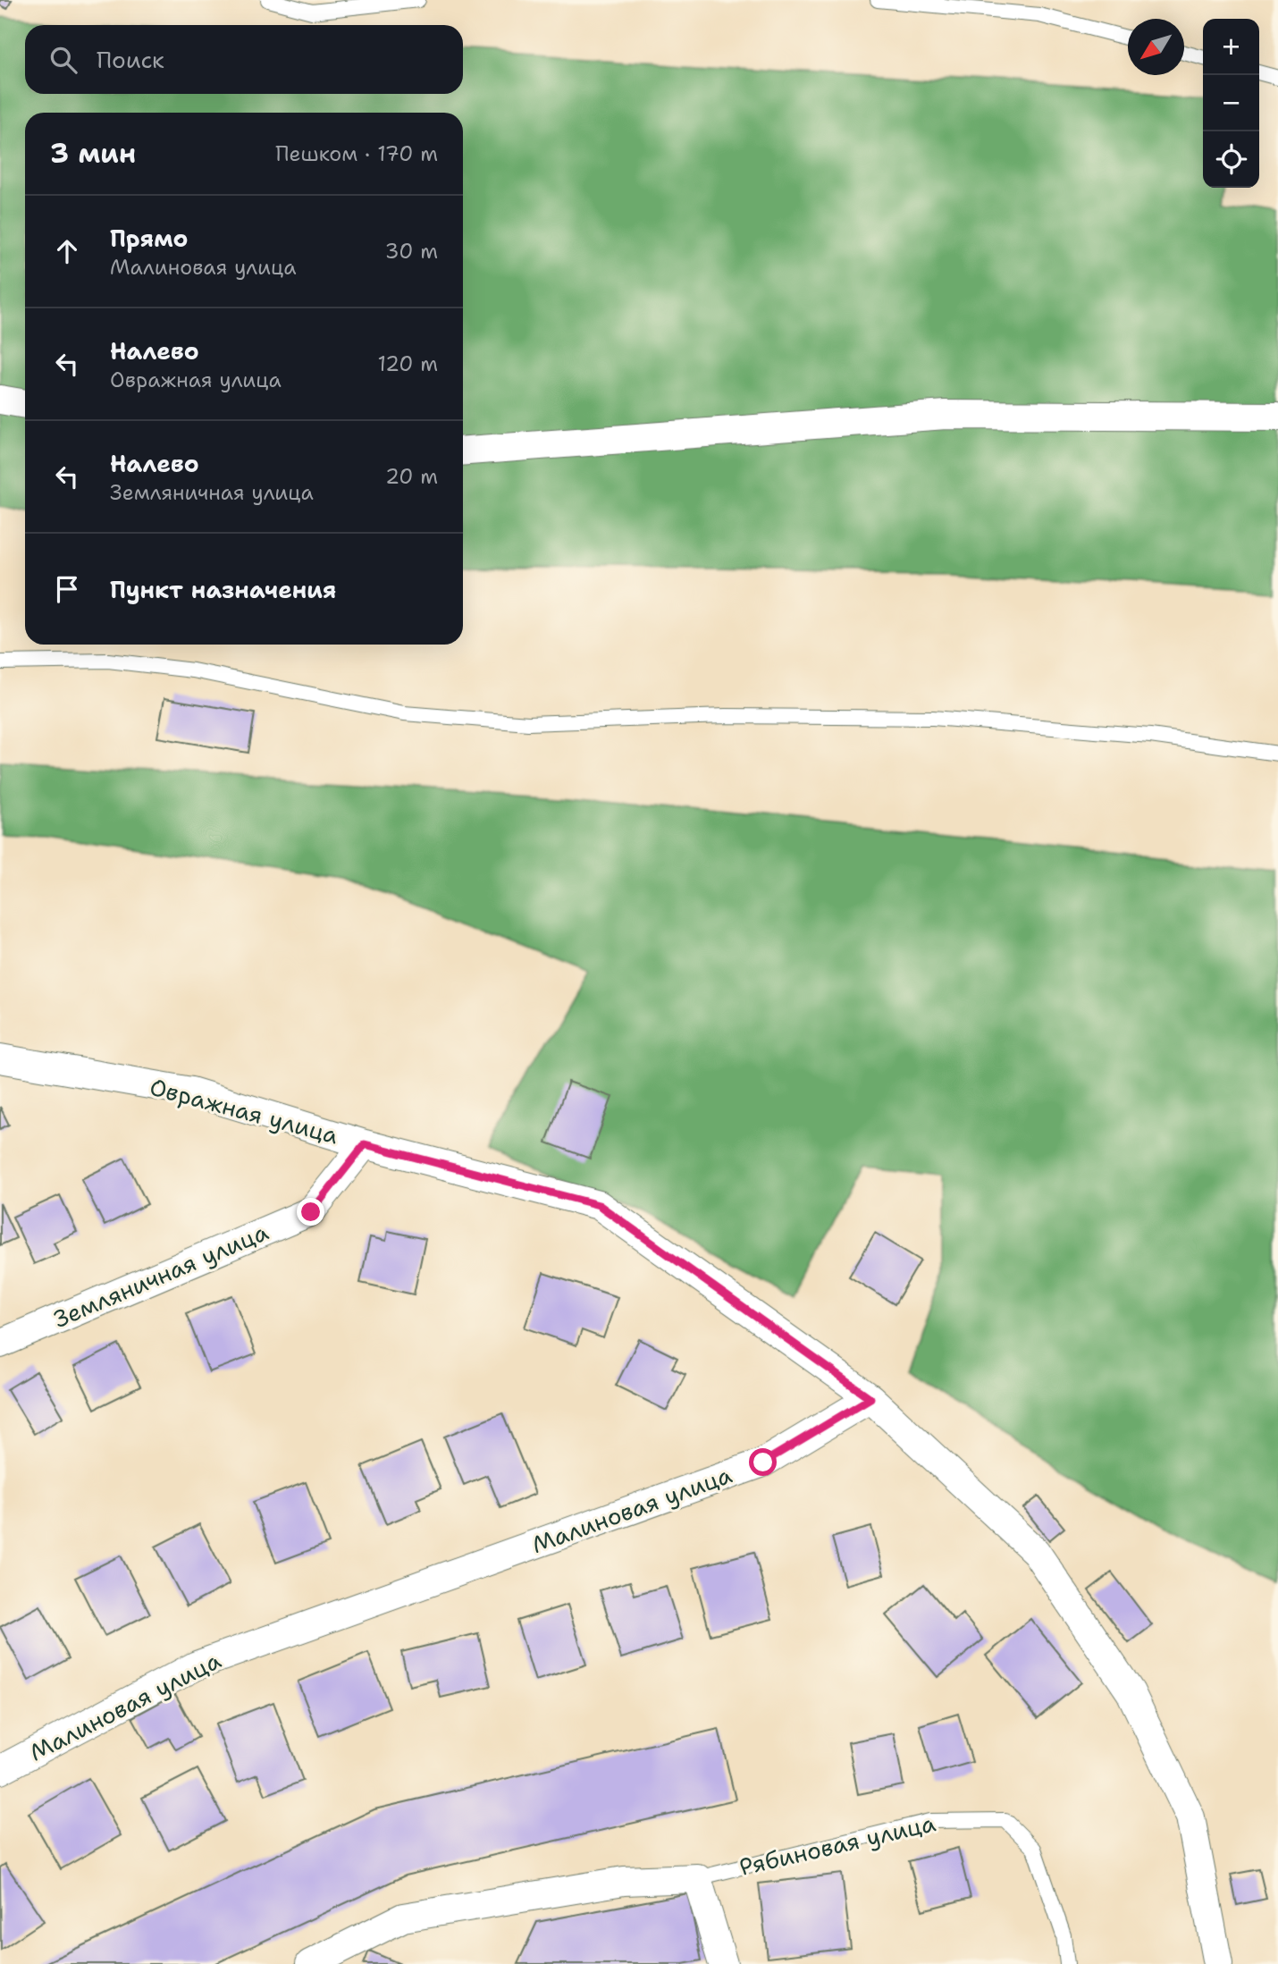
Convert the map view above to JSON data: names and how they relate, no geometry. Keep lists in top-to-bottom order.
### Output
{
  "streets": {
    "street": [
      "Овражная улица",
      "Земляничная улица",
      "Малиновая улица",
      "Рябиновая улица"
    ]
  },
  "crossings": [
    ["Овражная улица", "Земляничная улица"],
    ["Овражная улица", "Малиновая улица"]
  ],
  "north": "bottom left",
  "page": {
    "map_buttons": ["+", "−"],
    "search": "Поиск",
    "heading": ["3 мин", "Пешком · 170 m"],
    "list": [
      ["Прямо", "Малиновая улица", "30 m"],
      ["Налево", "Овражная улица", "120 m"],
      ["Налево", "Земляничная улица", "20 m"],
      "Пункт назначения"
    ]
  }
}
